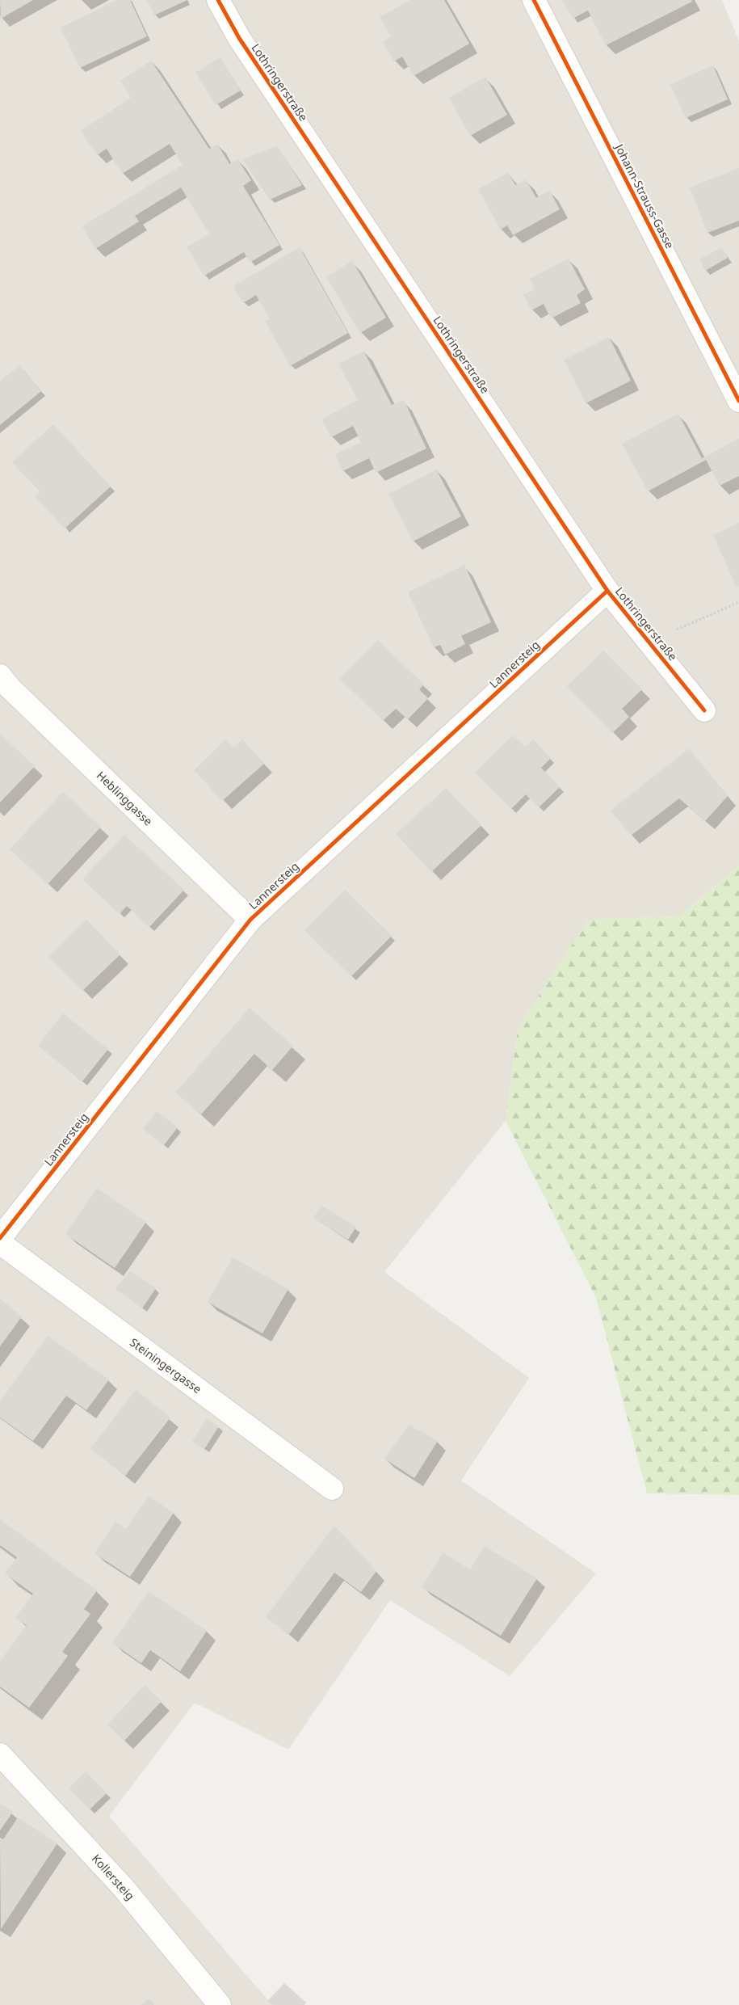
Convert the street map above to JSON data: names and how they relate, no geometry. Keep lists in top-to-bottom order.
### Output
{
  "streets": {
    "street": [
      "Lothringerstraße",
      "Johann-Strauss-Gasse",
      "Lannersteig",
      "Heblinggasse",
      "Steiningergasse",
      "Kollersteig"
    ]
  },
  "crossings": [
    ["Lothringerstraße", "Lannersteig"],
    ["Lannersteig", "Heblinggasse"]
  ]
}
